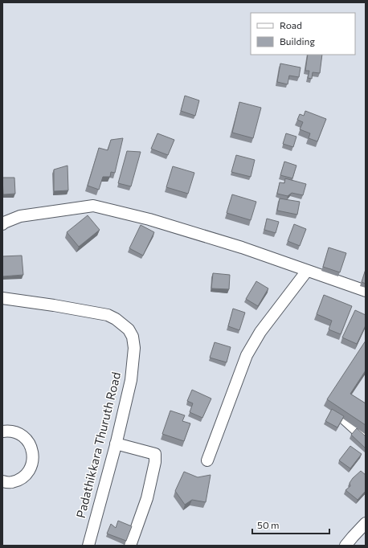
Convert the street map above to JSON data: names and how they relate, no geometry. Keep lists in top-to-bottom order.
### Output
{
  "streets": {
    "street": ["Padathikkara Thuruth Road"]
  },
  "legend": ["Road", "Building"],
  "scale_bar": "50 m"
}
